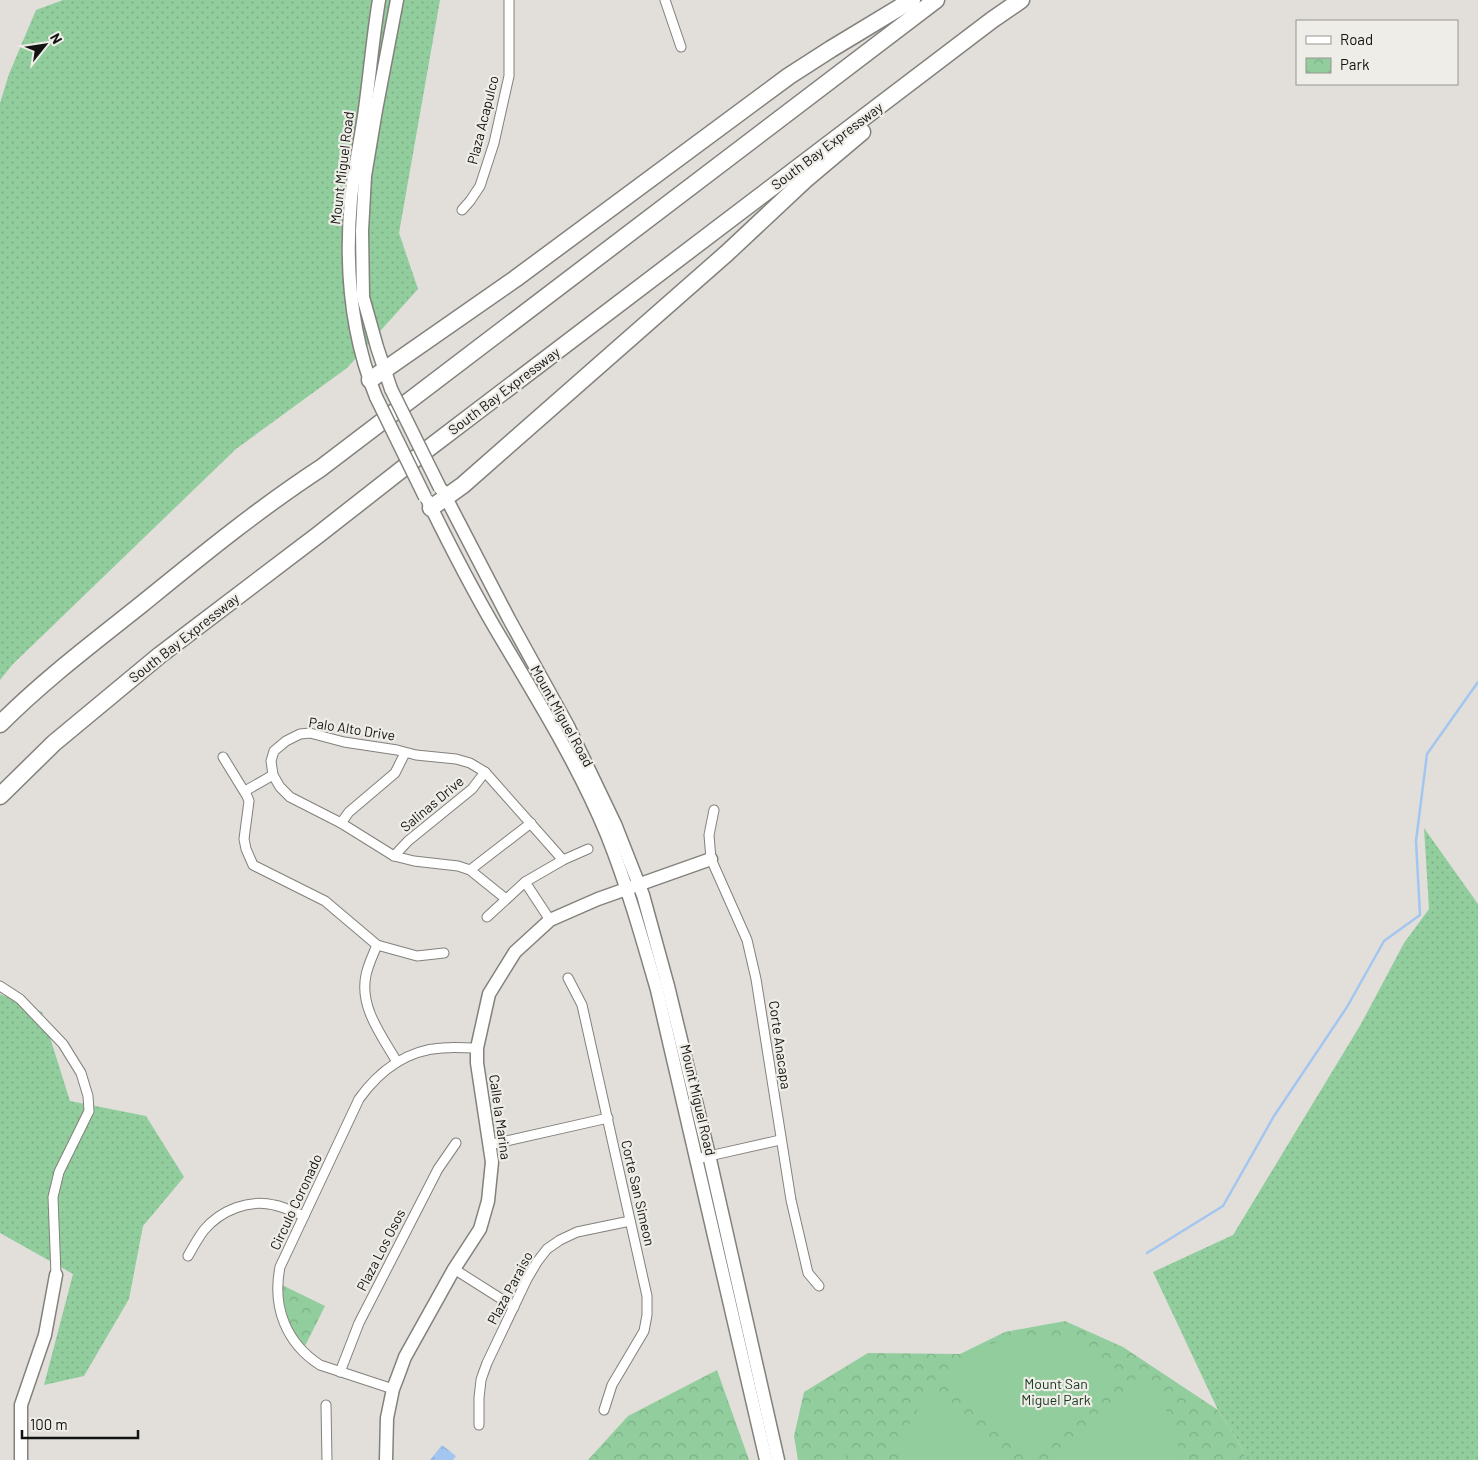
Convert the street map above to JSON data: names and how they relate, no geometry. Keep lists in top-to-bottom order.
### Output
{
  "streets": {
    "highway": ["South Bay Expressway"],
    "street": [
      "Plaza Acapulco",
      "Mount Miguel Road",
      "Palo Alto Drive",
      "Salinas Drive",
      "Corte Anacapa",
      "Calle la Marina",
      "Corte San Simeon",
      "Circulo Coronado",
      "Plaza Los Osos",
      "Plaza Paraiso"
    ]
  },
  "crossings": [
    ["Mount Miguel Road", "Calle la Marina"],
    ["Palo Alto Drive", "Salinas Drive"],
    ["Corte Anacapa", "Calle la Marina"],
    ["Calle la Marina", "Circulo Coronado"],
    ["Corte San Simeon", "Plaza Paraiso"],
    ["Circulo Coronado", "Plaza Los Osos"]
  ],
  "parks": ["Mount San Miguel Park"],
  "legend": ["Road", "Park"],
  "scale_bar": "100 m",
  "north": "top right"
}
